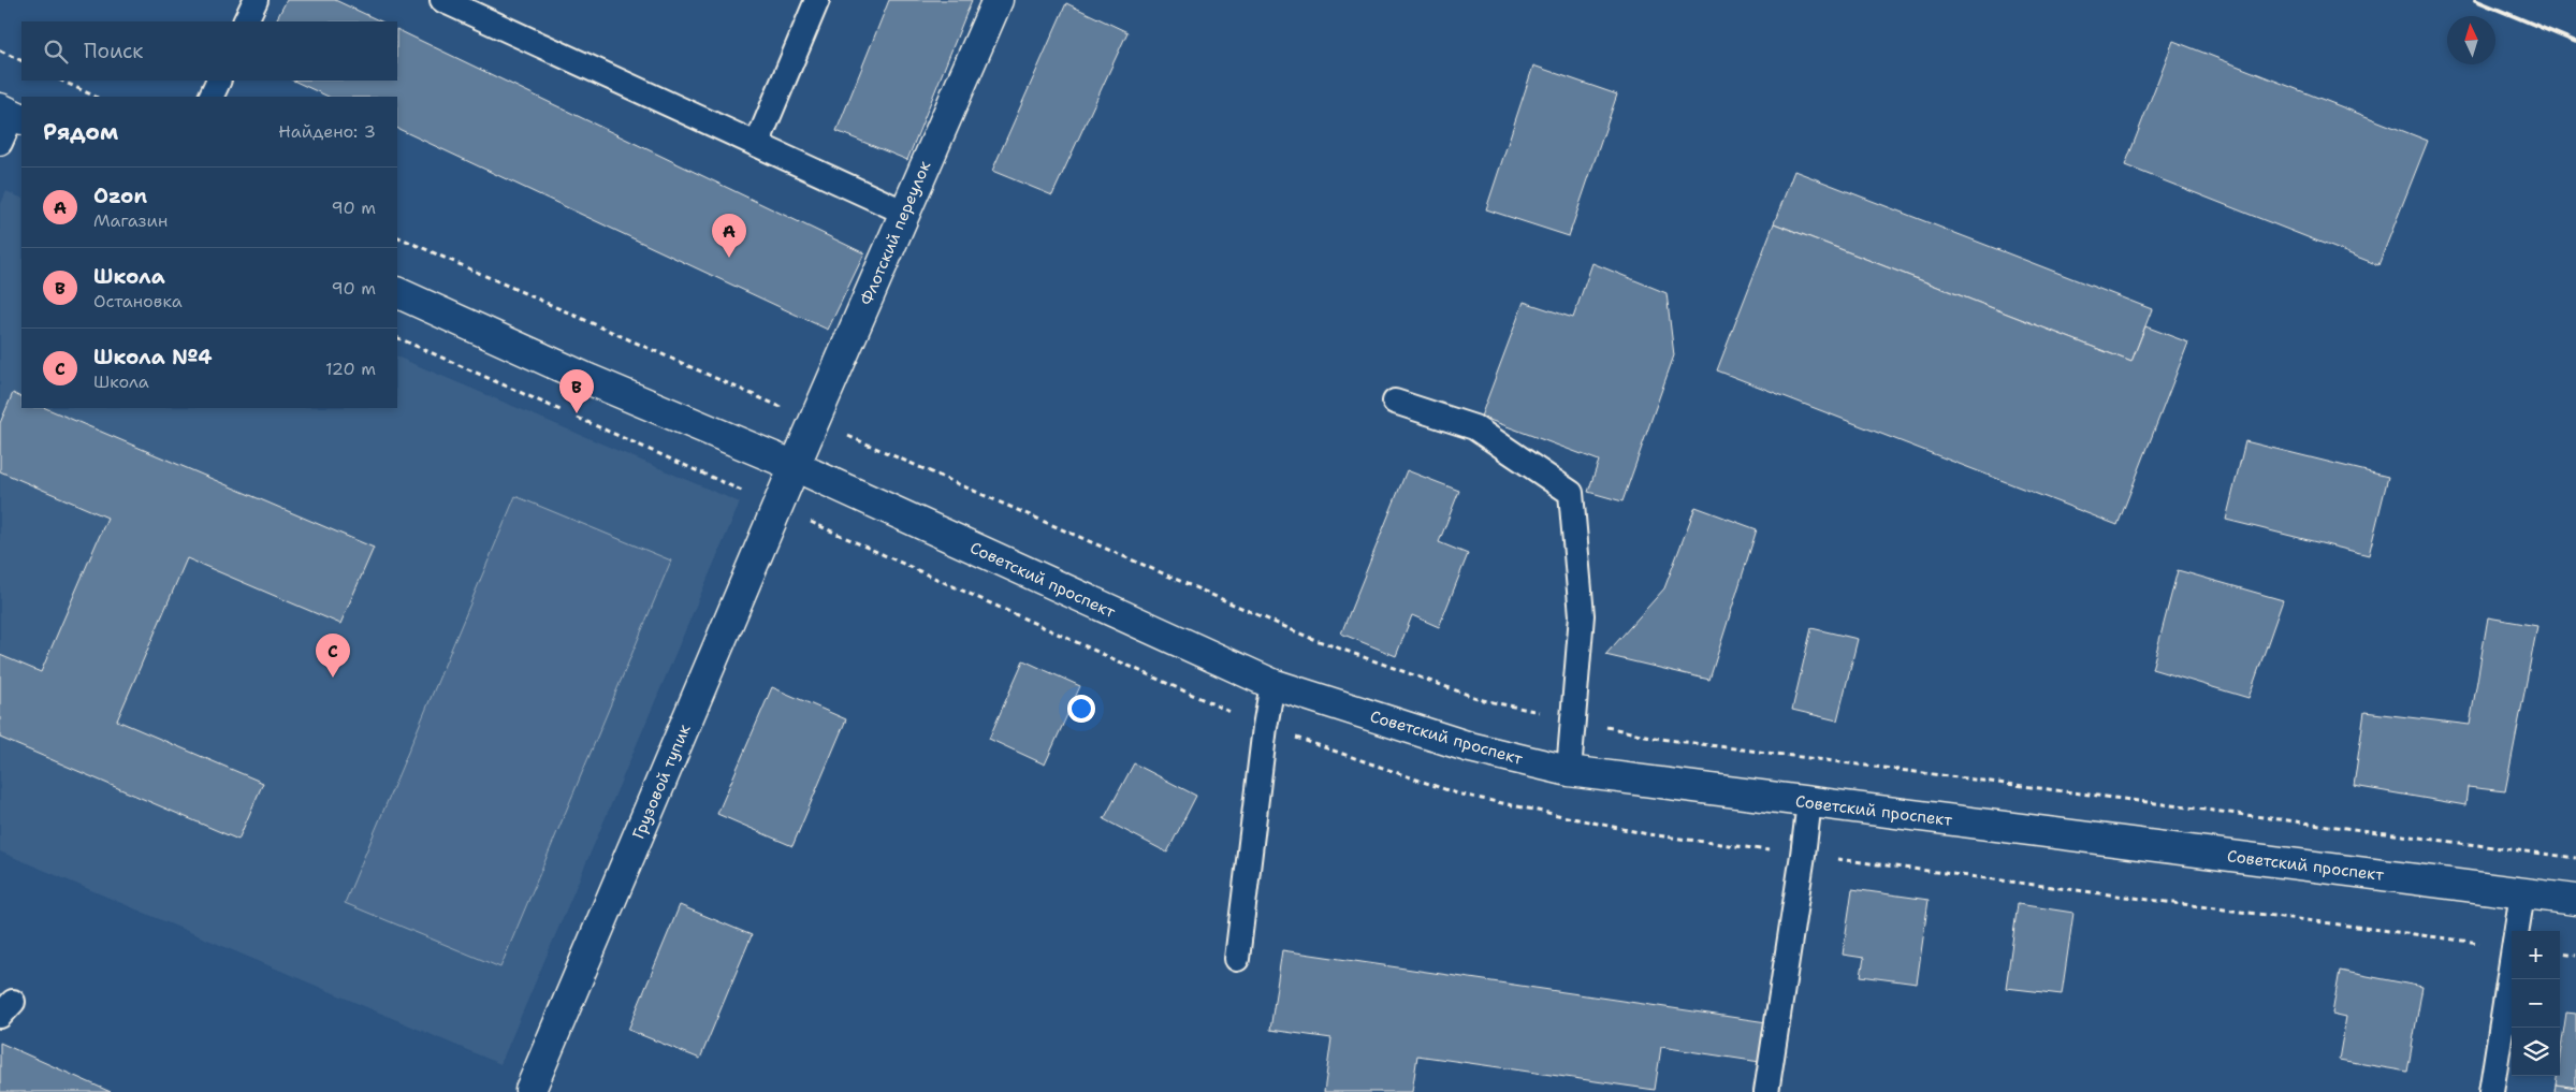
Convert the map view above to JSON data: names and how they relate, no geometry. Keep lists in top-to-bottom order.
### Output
{
  "streets": {
    "street": ["Флотский переулок", "Советский проспект", "Грузовой тупик"]
  },
  "crossings": [
    ["Флотский переулок", "Советский проспект"],
    ["Флотский переулок", "Грузовой тупик"],
    ["Советский проспект", "Грузовой тупик"]
  ],
  "north": "top",
  "page": {
    "search": "Поиск",
    "heading": ["Рядом", "Найдено: 3"],
    "list": [
      {
        "mark": "A",
        "name": "Ozon",
        "note": "Магазин",
        "value": "90 m"
      },
      {
        "mark": "B",
        "name": "Школа",
        "note": "Остановка",
        "value": "90 m"
      },
      {
        "mark": "C",
        "name": "Школа №4",
        "note": "Школа",
        "value": "120 m"
      }
    ],
    "pins": ["A", "B", "C"],
    "map_buttons": ["+", "−"]
  }
}
